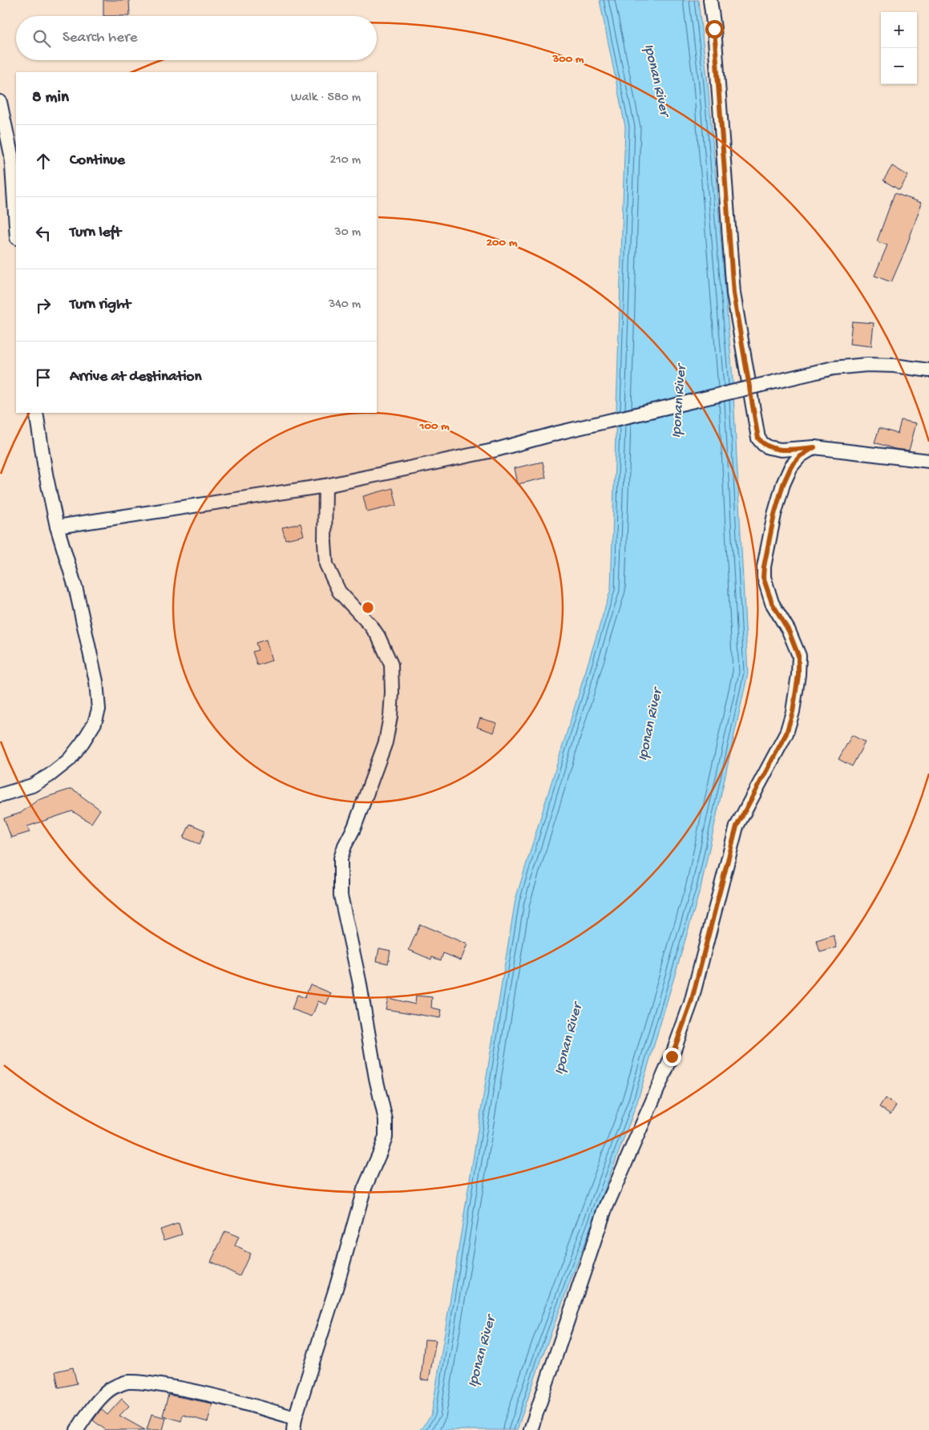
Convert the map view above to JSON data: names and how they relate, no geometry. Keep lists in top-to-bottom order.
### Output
{
  "water": ["Iponan River"],
  "page": {
    "map_buttons": ["+", "−"],
    "search": "Search here",
    "heading": ["8 min", "Walk · 580 m"],
    "list": [
      ["Continue", "210 m"],
      ["Turn left", "30 m"],
      ["Turn right", "340 m"],
      "Arrive at destination"
    ]
  },
  "rings": ["300 m", "200 m", "100 m"]
}
